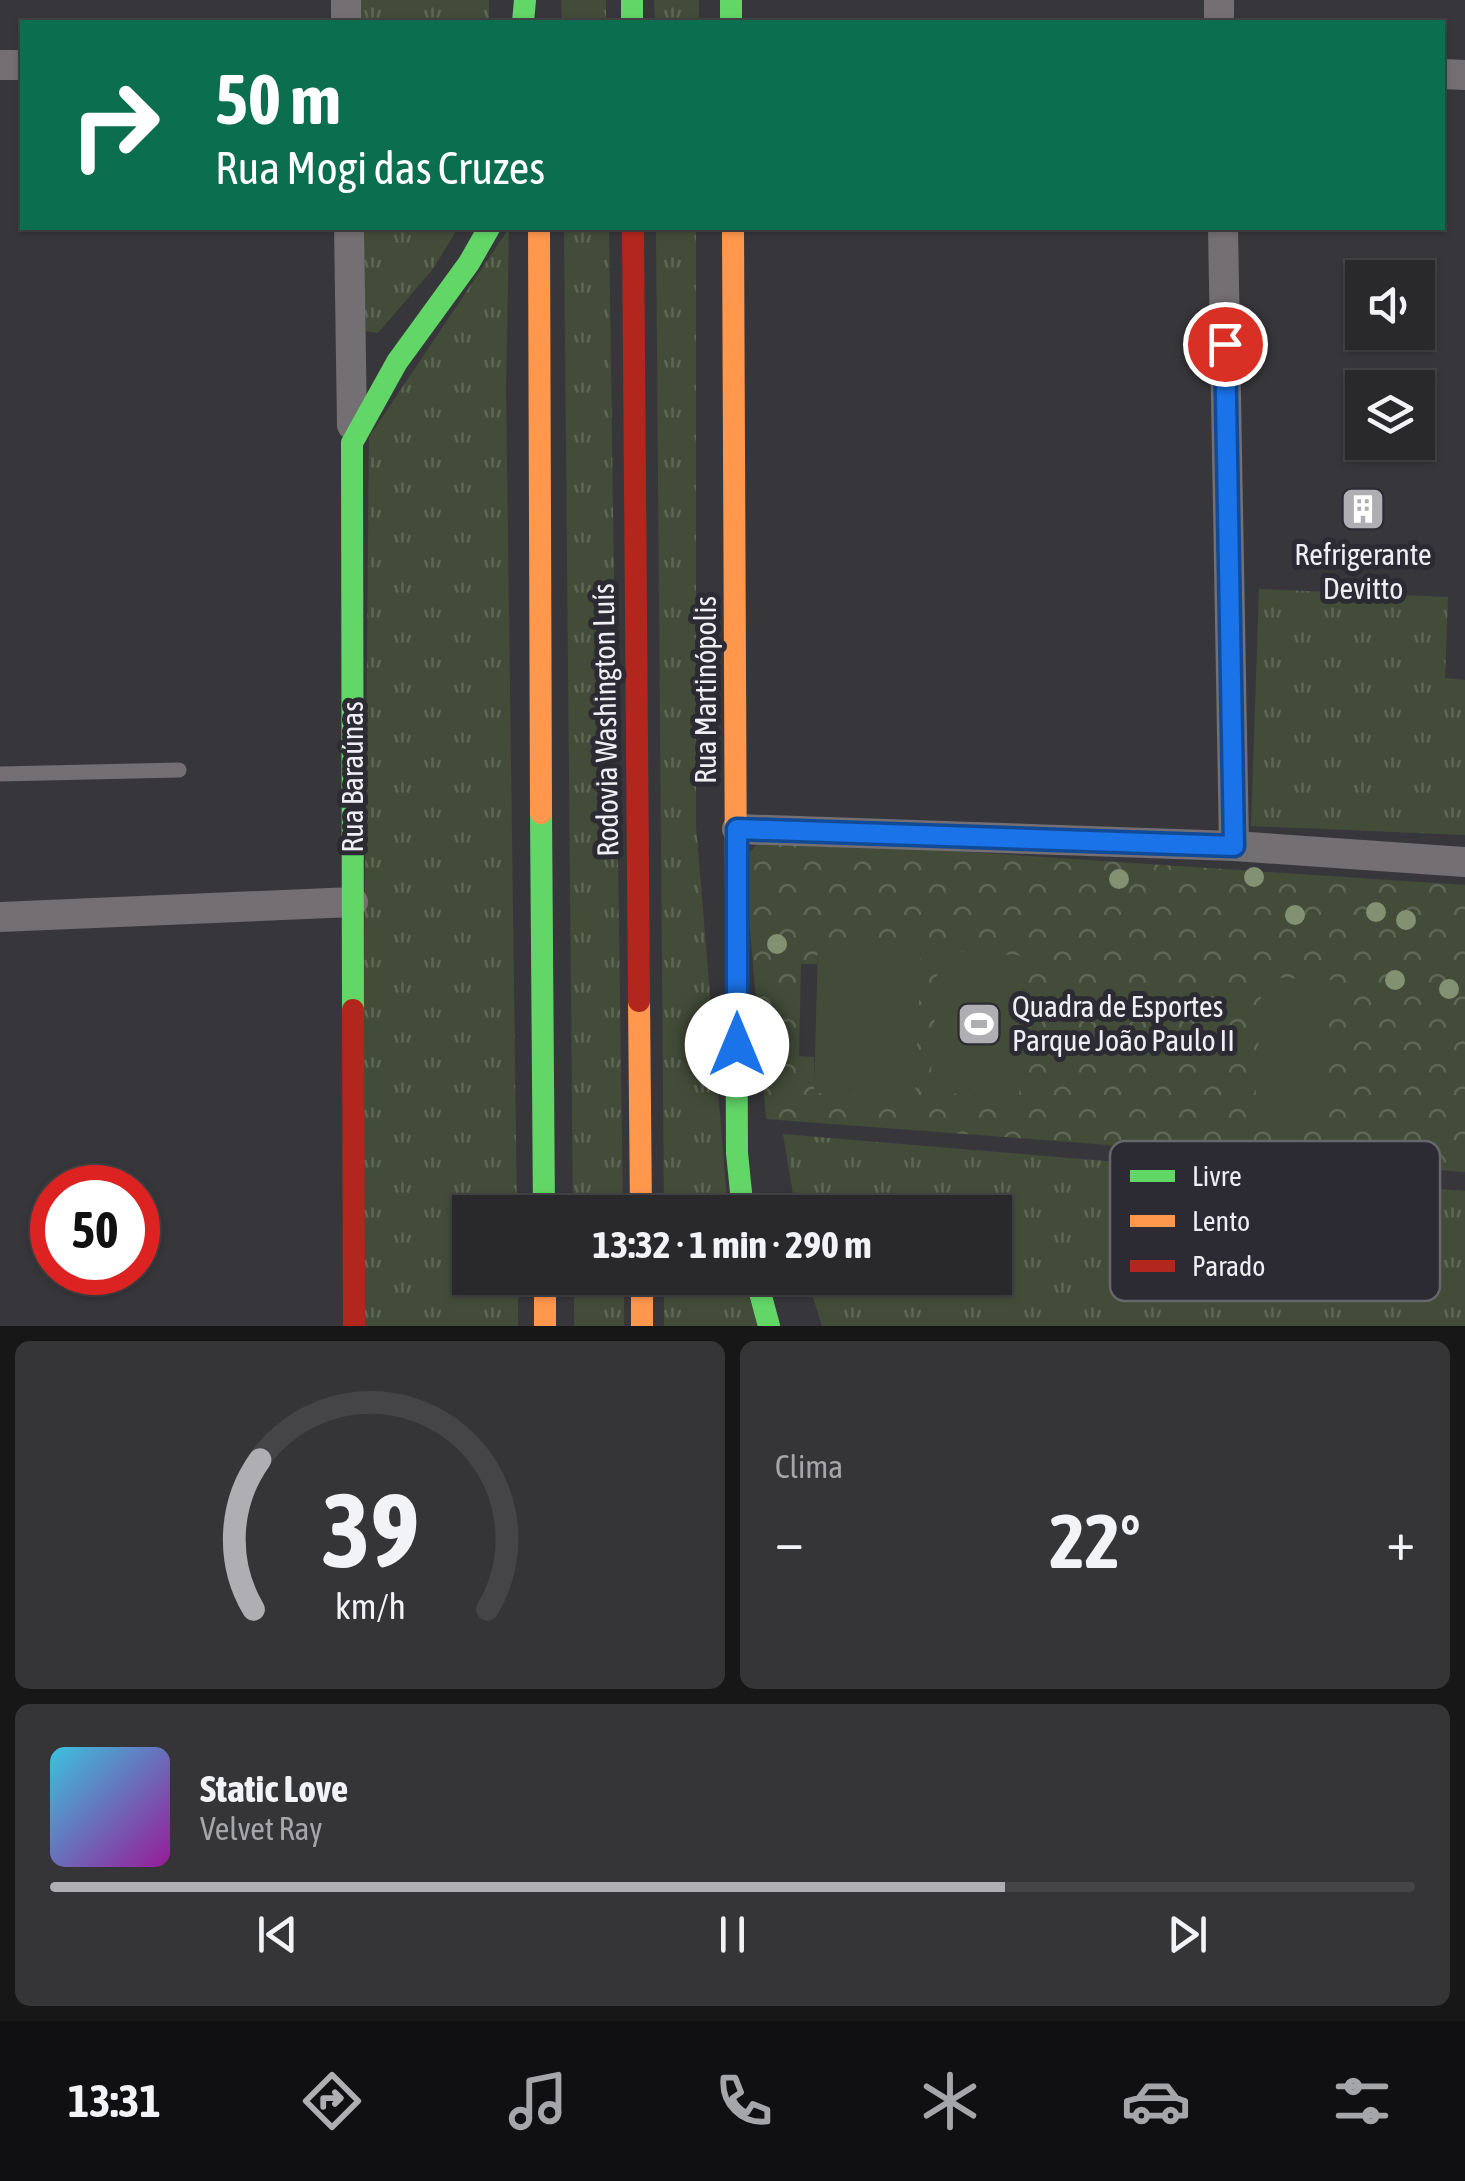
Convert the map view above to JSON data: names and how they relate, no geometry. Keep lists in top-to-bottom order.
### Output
{
  "streets": {
    "main road": ["Rua Martinópolis", "Rodovia Washington Luís", "Rua Baraúnas"]
  },
  "places": {
    "building": ["Refrigerante Devitto"],
    "sports": ["Quadra de Esportes Parque João Paulo II"]
  },
  "legend": ["Livre", "Lento", "Parado"],
  "page": {
    "turn": ["50 m", "Rua Mogi das Cruzes"],
    "limit": "50",
    "trip": "13:32 · 1 min · 290 m",
    "tile": "Clima",
    "heat": ["−", "22°", "+"],
    "song": ["Static Love", "Velvet Ray"],
    "tabs": "13:31",
    "gauge": ["39", "km/h"]
  }
}
